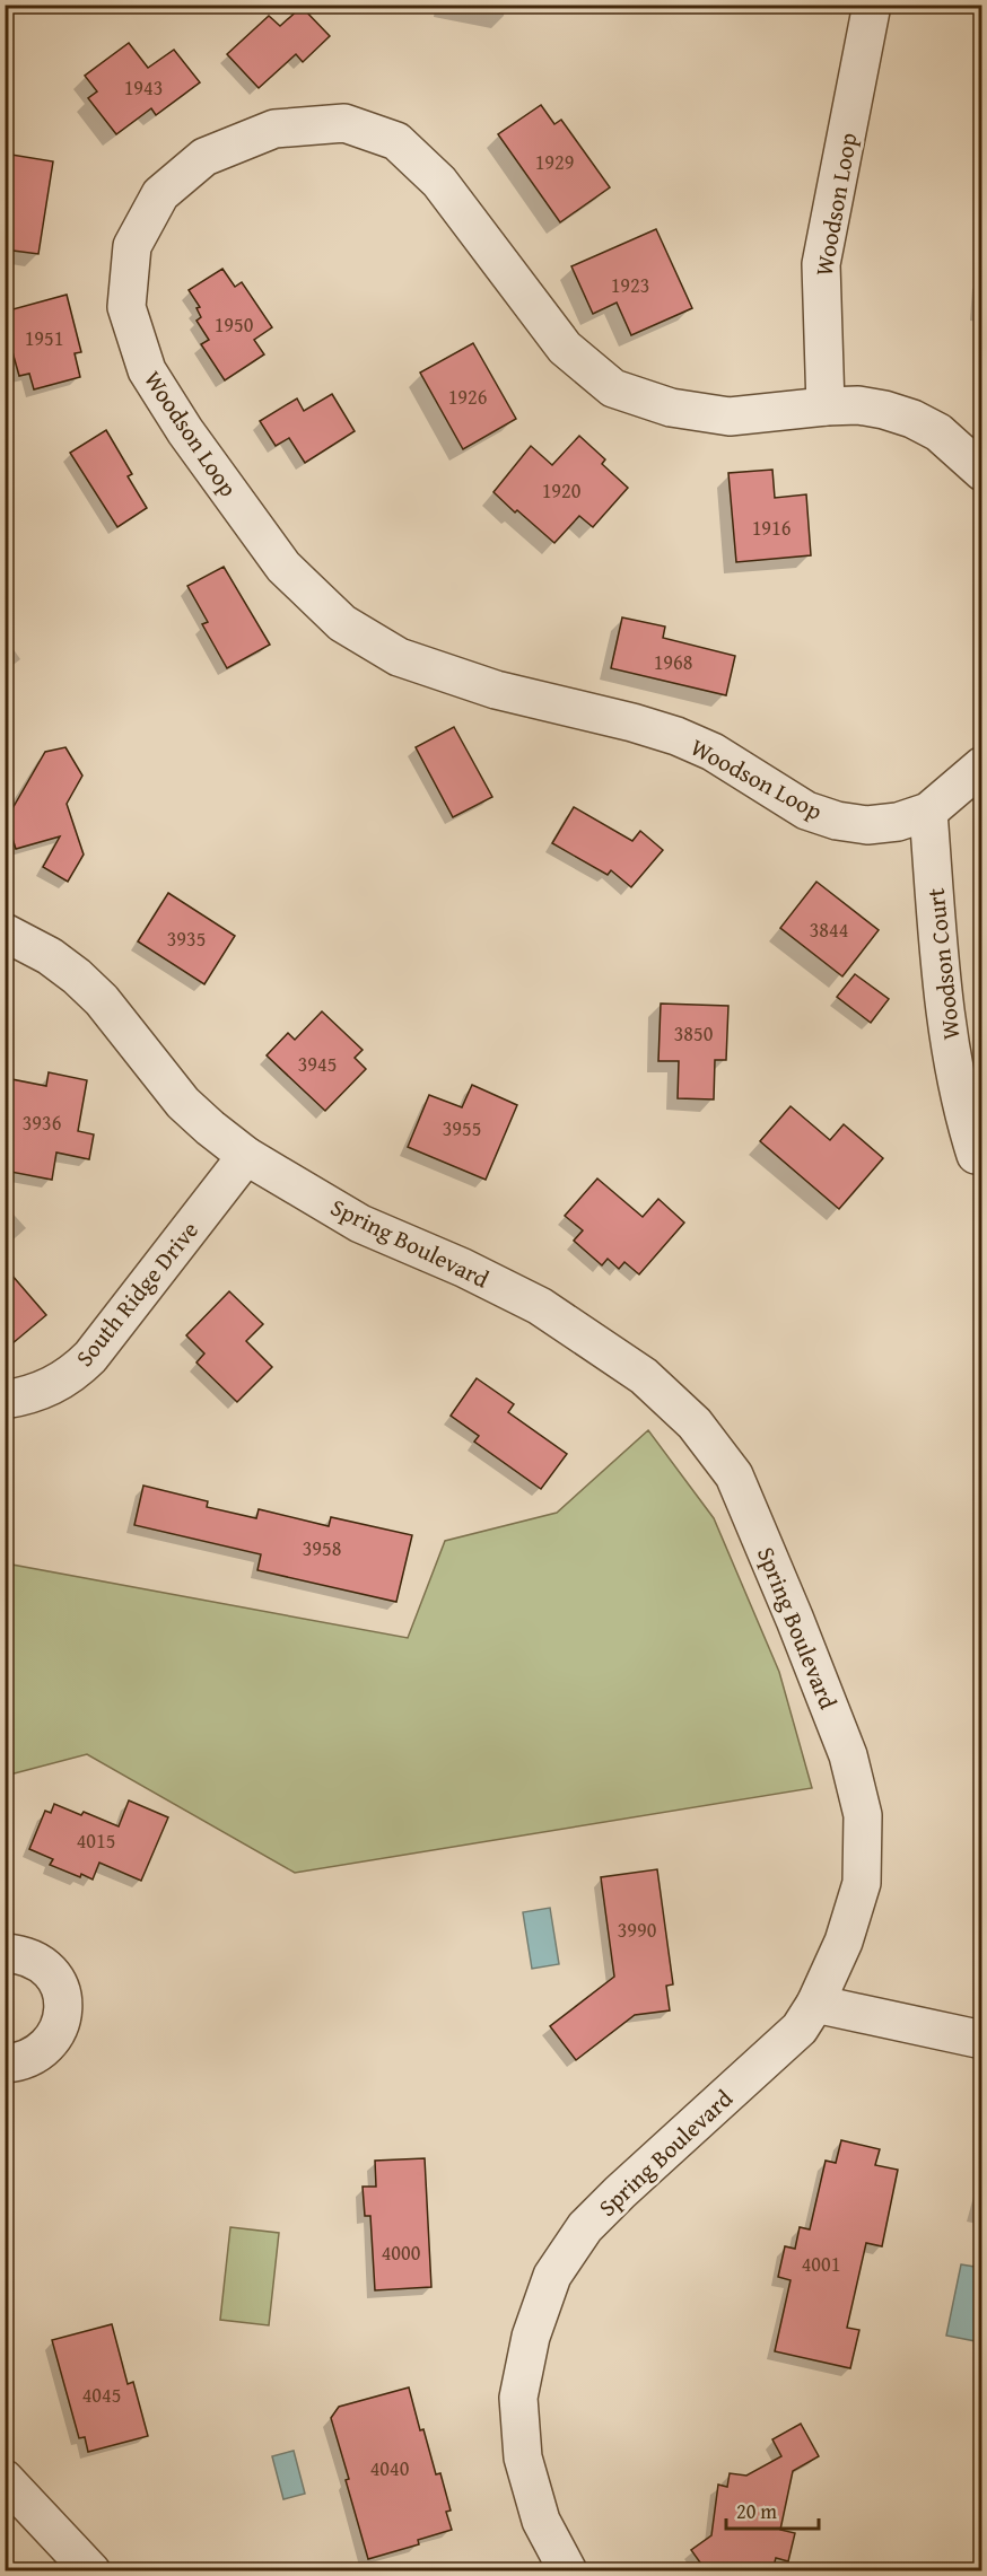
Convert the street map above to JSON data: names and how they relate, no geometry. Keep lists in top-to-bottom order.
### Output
{
  "streets": {
    "street": [
      "Woodson Loop",
      "Woodson Court",
      "Spring Boulevard",
      "South Ridge Drive"
    ]
  },
  "crossings": [
    ["Woodson Loop", "Woodson Court"],
    ["Spring Boulevard", "South Ridge Drive"]
  ],
  "house_numbers": [
    "1943",
    "1929",
    "1923",
    "1950",
    "1951",
    "1926",
    "1920",
    "1916",
    "1968",
    "3844",
    "3935",
    "3850",
    "3945",
    "3936",
    "3955",
    "3958",
    "4015",
    "3990",
    "4000",
    "4001",
    "4045",
    "4040"
  ],
  "scale_bar": "20 m"
}
